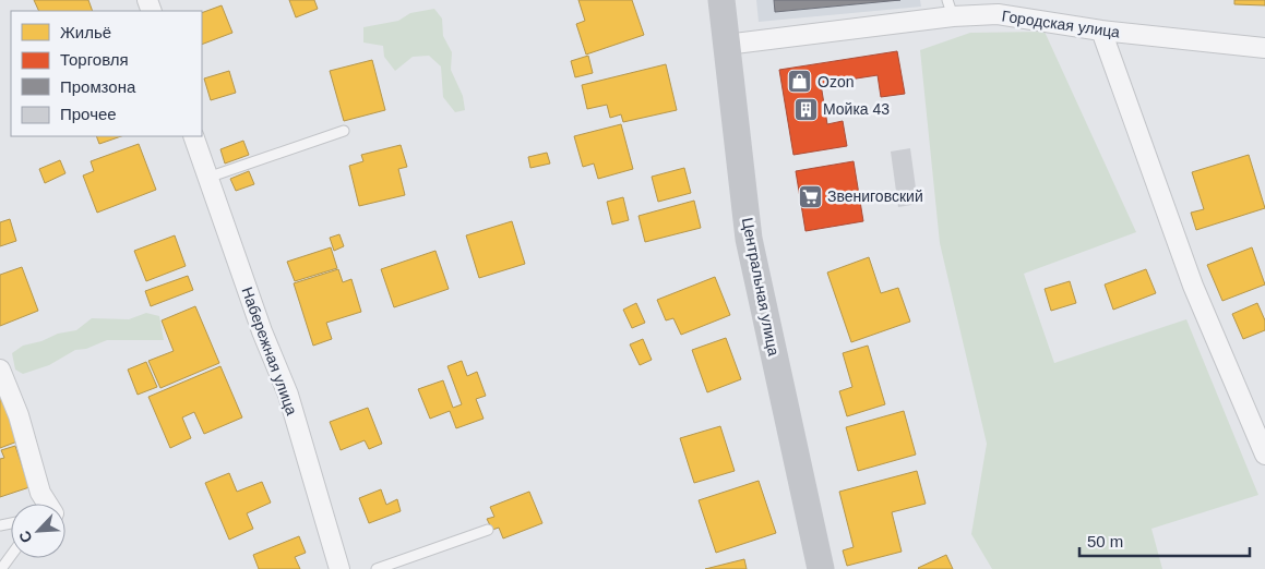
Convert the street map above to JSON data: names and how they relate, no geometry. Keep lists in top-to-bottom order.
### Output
{
  "streets": {
    "street": ["Городская улица", "Центральная улица", "Набережная улица"]
  },
  "crossings": [
    ["Городская улица", "Центральная улица"]
  ],
  "places": {
    "shop": ["Ozon"],
    "building": ["Мойка 43"],
    "supermarket": ["Звениговский"]
  },
  "legend": [
    "Жильё",
    "Торговля",
    "Промзона",
    "Прочее"
  ],
  "scale_bar": "50 m",
  "north": "bottom left"
}
